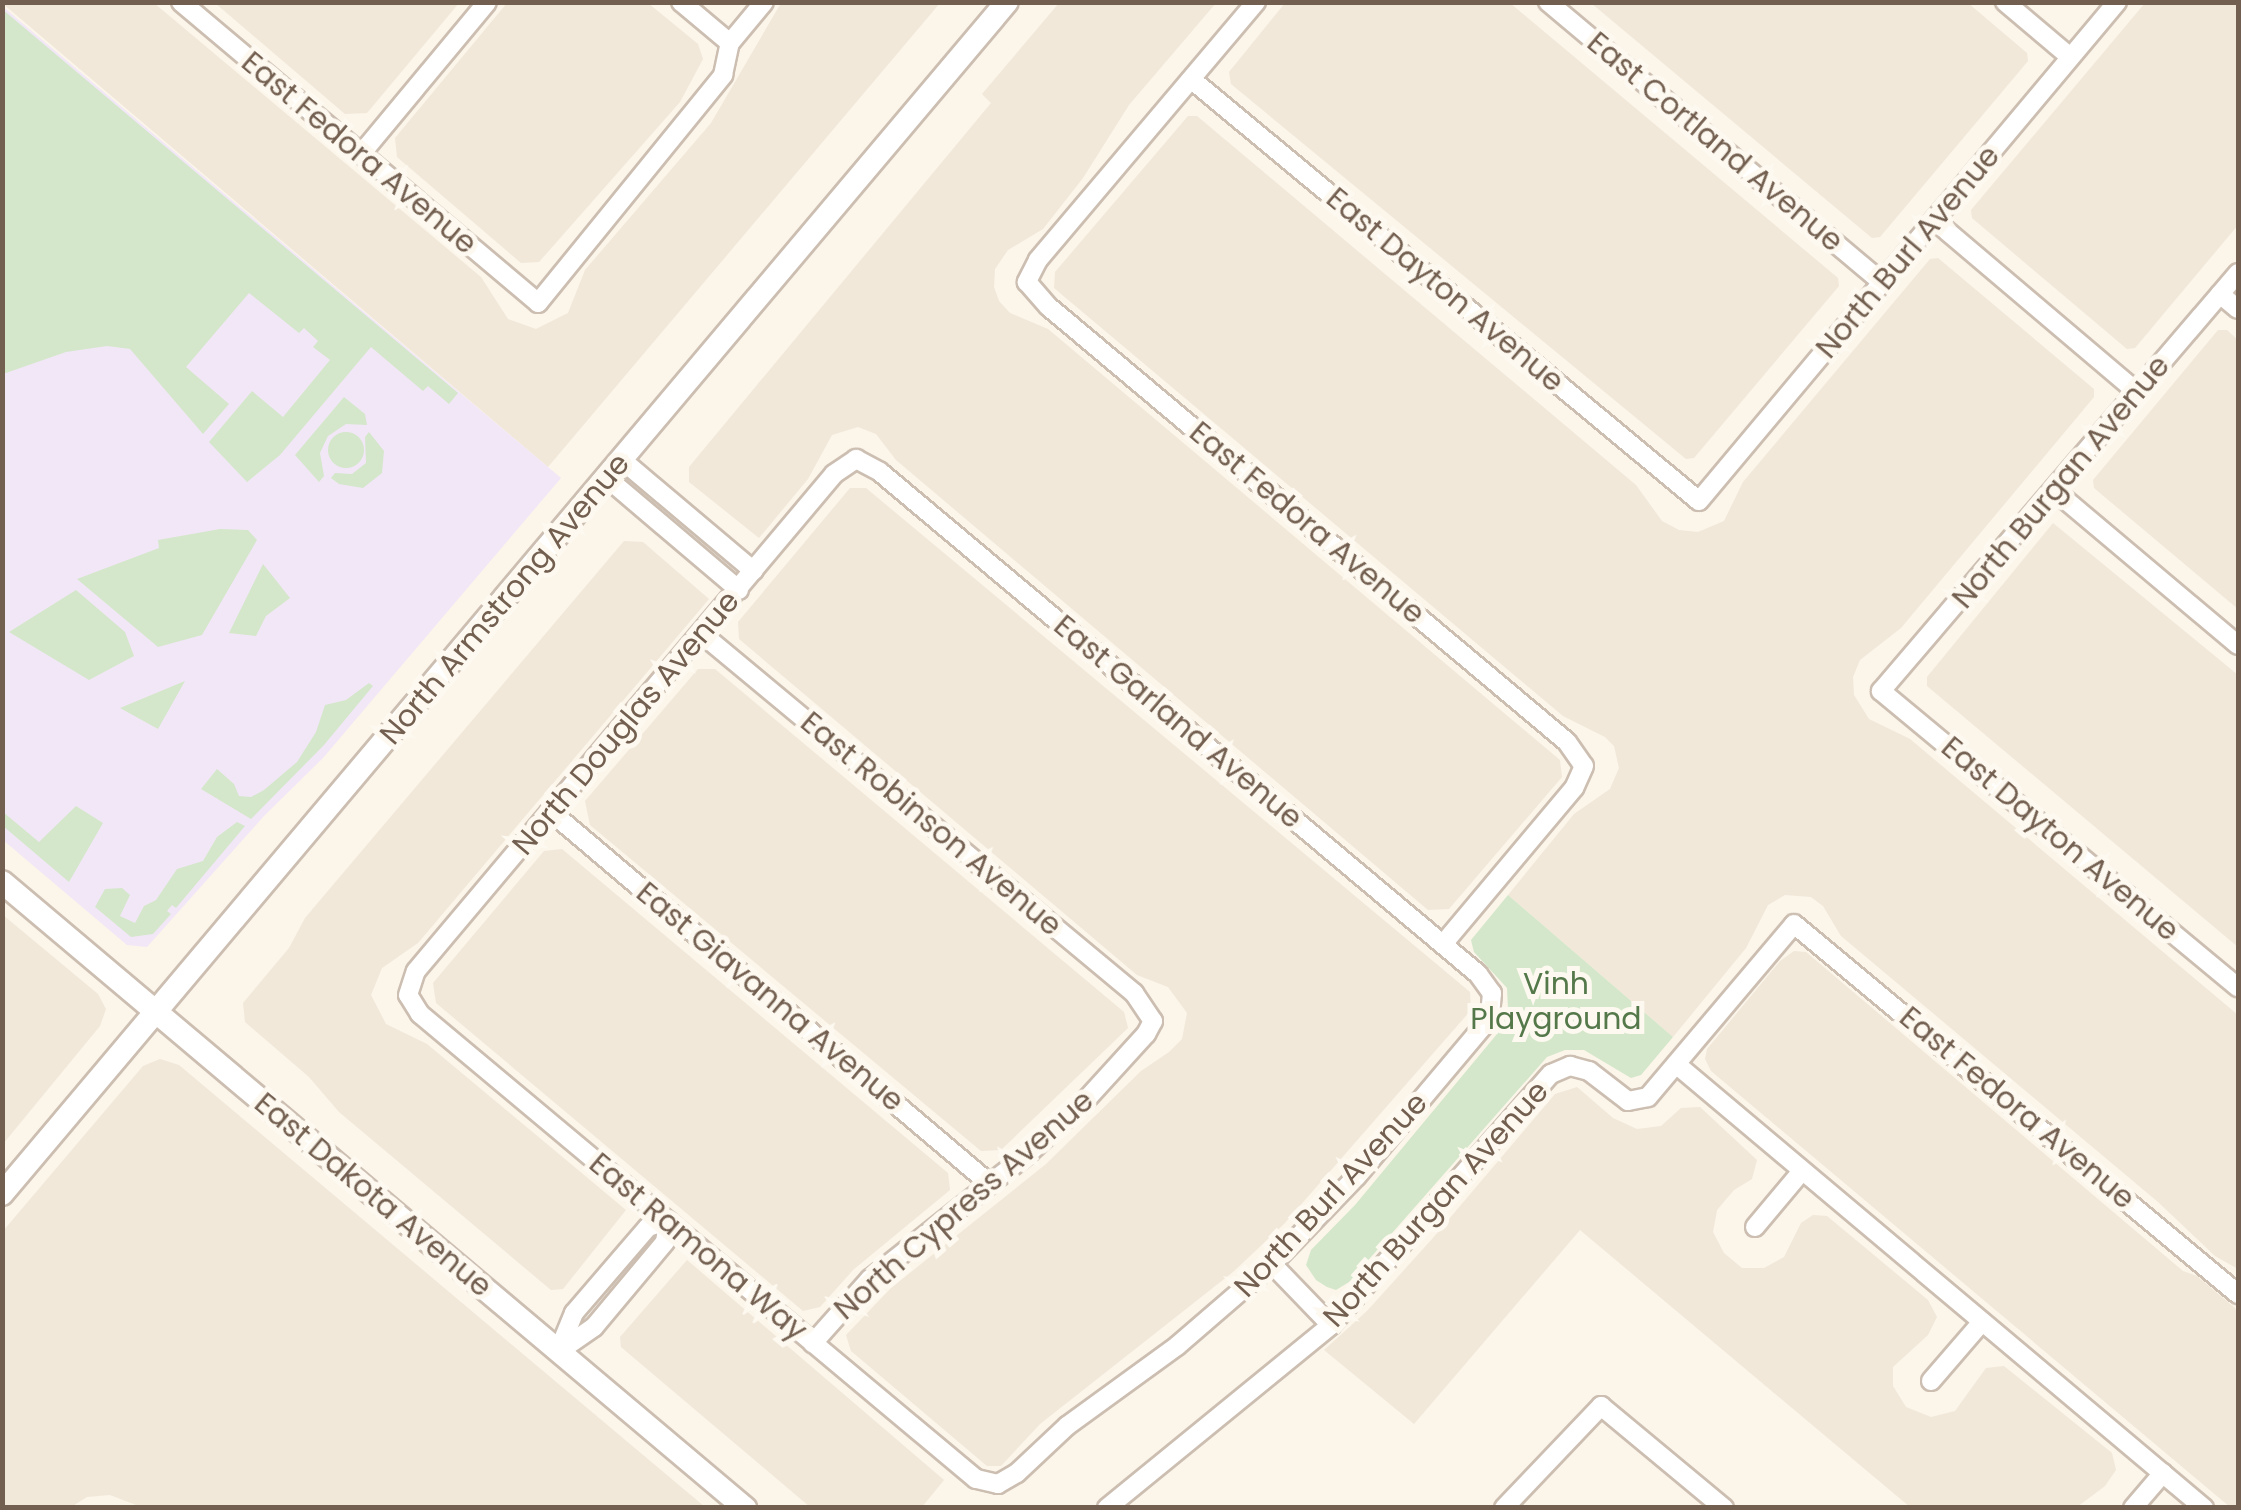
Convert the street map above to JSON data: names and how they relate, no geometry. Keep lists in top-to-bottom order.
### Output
{
  "streets": {
    "street": [
      "East Cortland Avenue",
      "East Fedora Avenue",
      "North Burl Avenue",
      "East Dayton Avenue",
      "North Burgan Avenue",
      "North Armstrong Avenue",
      "East Garland Avenue",
      "North Douglas Avenue",
      "East Robinson Avenue",
      "East Giavanna Avenue",
      "East Dakota Avenue",
      "North Cypress Avenue",
      "East Ramona Way"
    ]
  },
  "crossings": [
    ["East Cortland Avenue", "North Burl Avenue"],
    ["East Fedora Avenue", "East Dayton Avenue"],
    ["East Fedora Avenue", "North Burgan Avenue"],
    ["East Fedora Avenue", "East Garland Avenue"],
    ["North Burl Avenue", "East Dayton Avenue"],
    ["North Burl Avenue", "East Garland Avenue"],
    ["North Burl Avenue", "East Ramona Way"],
    ["East Dayton Avenue", "North Burgan Avenue"],
    ["North Armstrong Avenue", "East Dakota Avenue"],
    ["East Garland Avenue", "North Douglas Avenue"],
    ["North Douglas Avenue", "East Robinson Avenue"],
    ["North Douglas Avenue", "East Giavanna Avenue"],
    ["North Douglas Avenue", "East Ramona Way"],
    ["East Robinson Avenue", "North Cypress Avenue"],
    ["East Giavanna Avenue", "North Cypress Avenue"],
    ["North Cypress Avenue", "East Ramona Way"]
  ],
  "parks": ["Vinh Playground"]
}
